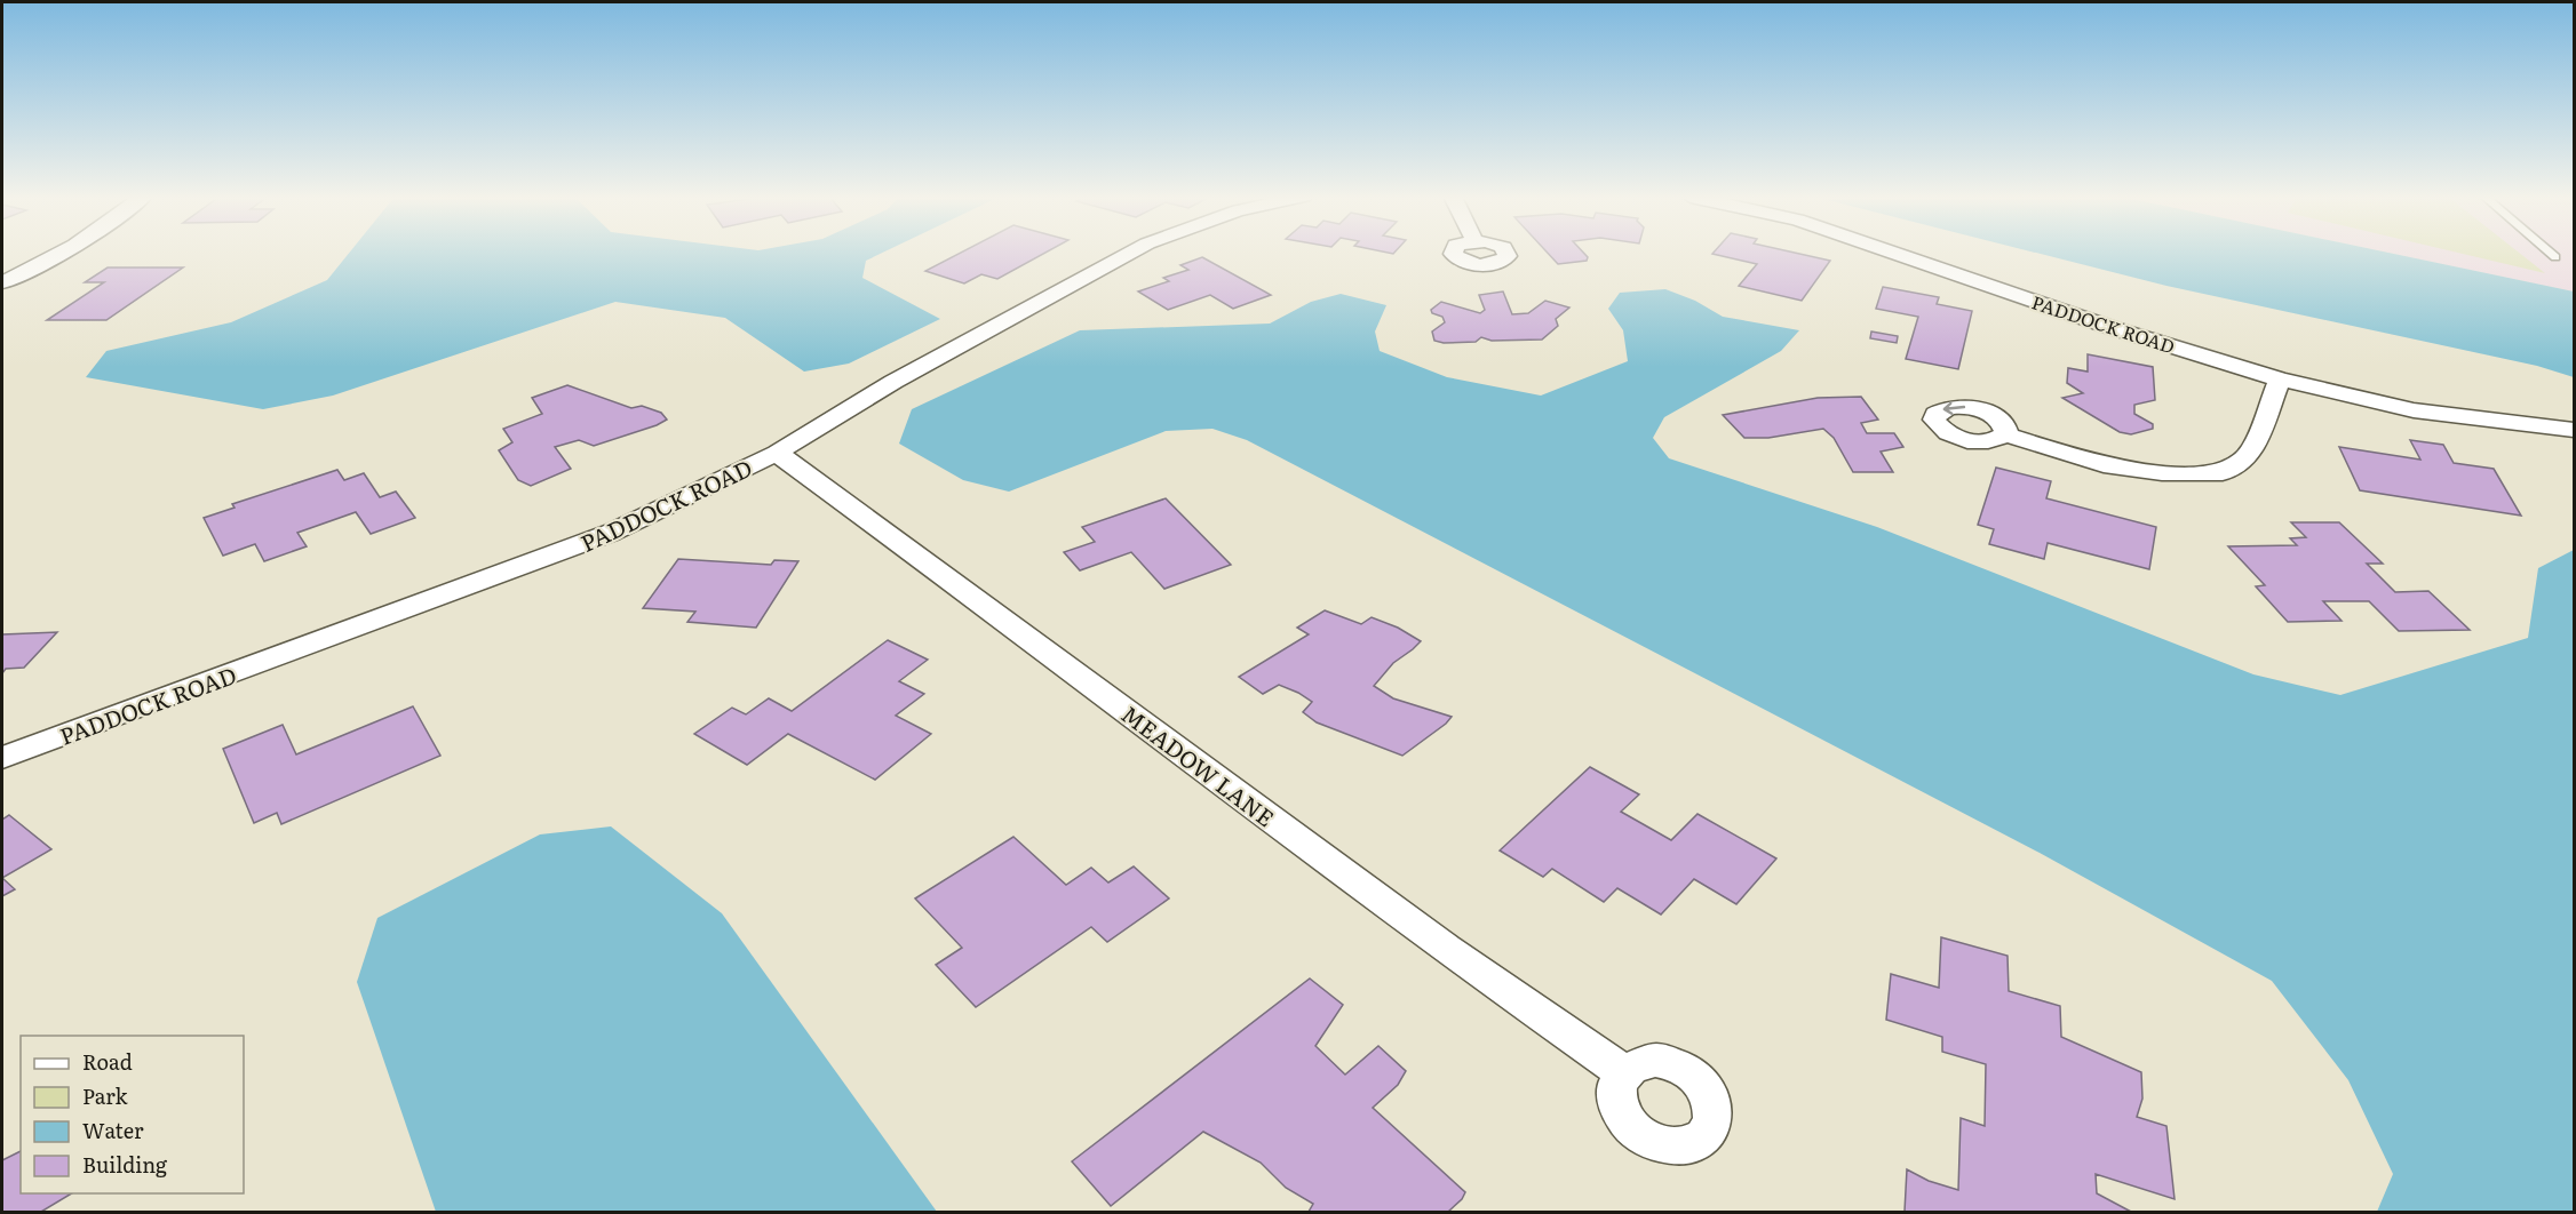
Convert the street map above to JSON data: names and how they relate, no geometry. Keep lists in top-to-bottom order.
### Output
{
  "streets": {
    "street": ["PADDOCK ROAD", "MEADOW LANE"]
  },
  "crossings": [
    ["PADDOCK ROAD", "MEADOW LANE"]
  ],
  "legend": [
    "Road",
    "Park",
    "Water",
    "Building"
  ]
}
